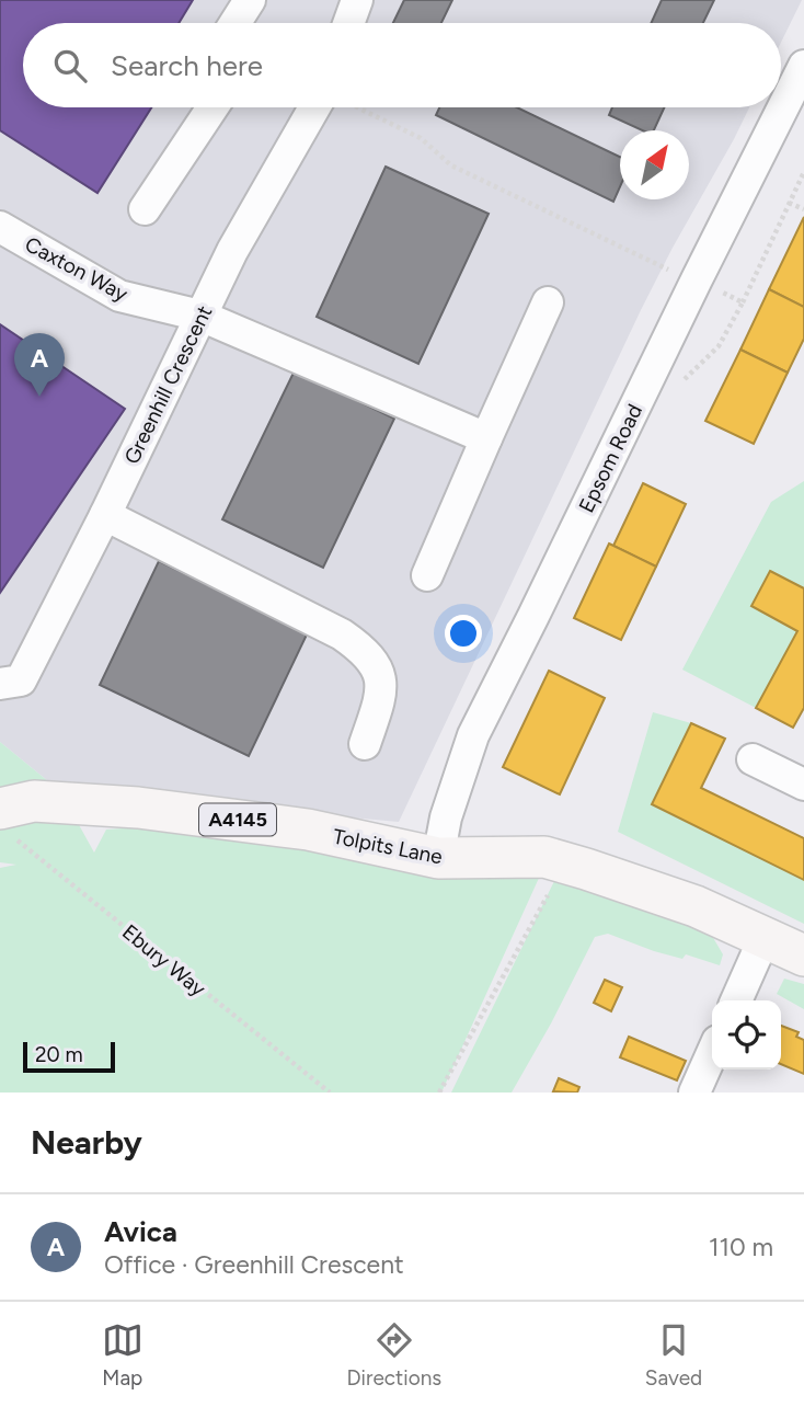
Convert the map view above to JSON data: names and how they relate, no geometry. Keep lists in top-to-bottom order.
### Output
{
  "streets": {
    "main road": ["A4145", "Tolpits Lane"],
    "street": ["Caxton Way", "Greenhill Crescent", "Epsom Road"],
    "path": ["Ebury Way"]
  },
  "crossings": [
    ["Caxton Way", "Greenhill Crescent"],
    ["Epsom Road", "Tolpits Lane"],
    ["Tolpits Lane", "Ebury Way"]
  ],
  "scale_bar": "20 m",
  "north": "top right",
  "page": {
    "search": "Search here",
    "pins": "A",
    "scale": "20 m",
    "heading": "Nearby",
    "list": [
      {
        "mark": "A",
        "name": "Avica",
        "note": "Office · Greenhill Crescent",
        "value": "110 m"
      }
    ],
    "nav": ["Map", "Directions", "Saved"]
  }
}
